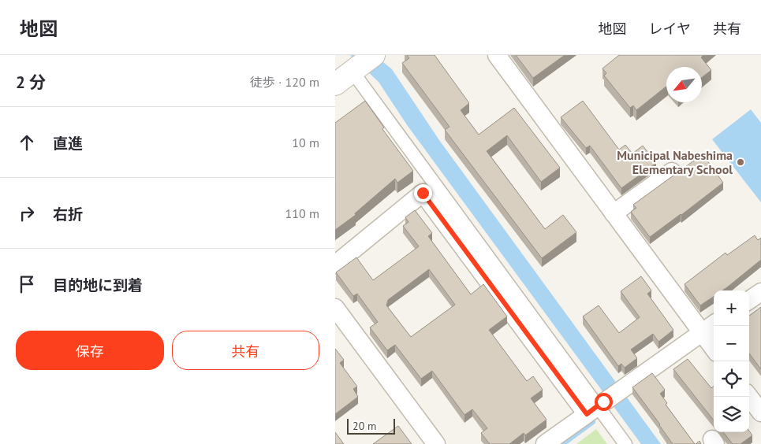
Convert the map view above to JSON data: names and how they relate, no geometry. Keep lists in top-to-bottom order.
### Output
{
  "places": ["Municipal Nabeshima Elementary School"],
  "scale_bar": "20 m",
  "north": "bottom left",
  "page": {
    "header": "地図",
    "nav": ["地図", "レイヤ", "共有"],
    "heading": ["2 分", "徒歩 · 120 m"],
    "list": [
      ["直進", "10 m"],
      ["右折", "110 m"],
      "目的地に到着"
    ],
    "map_buttons": ["+", "−"],
    "buttons": ["保存", "共有"],
    "scale": "20 m"
  }
}
